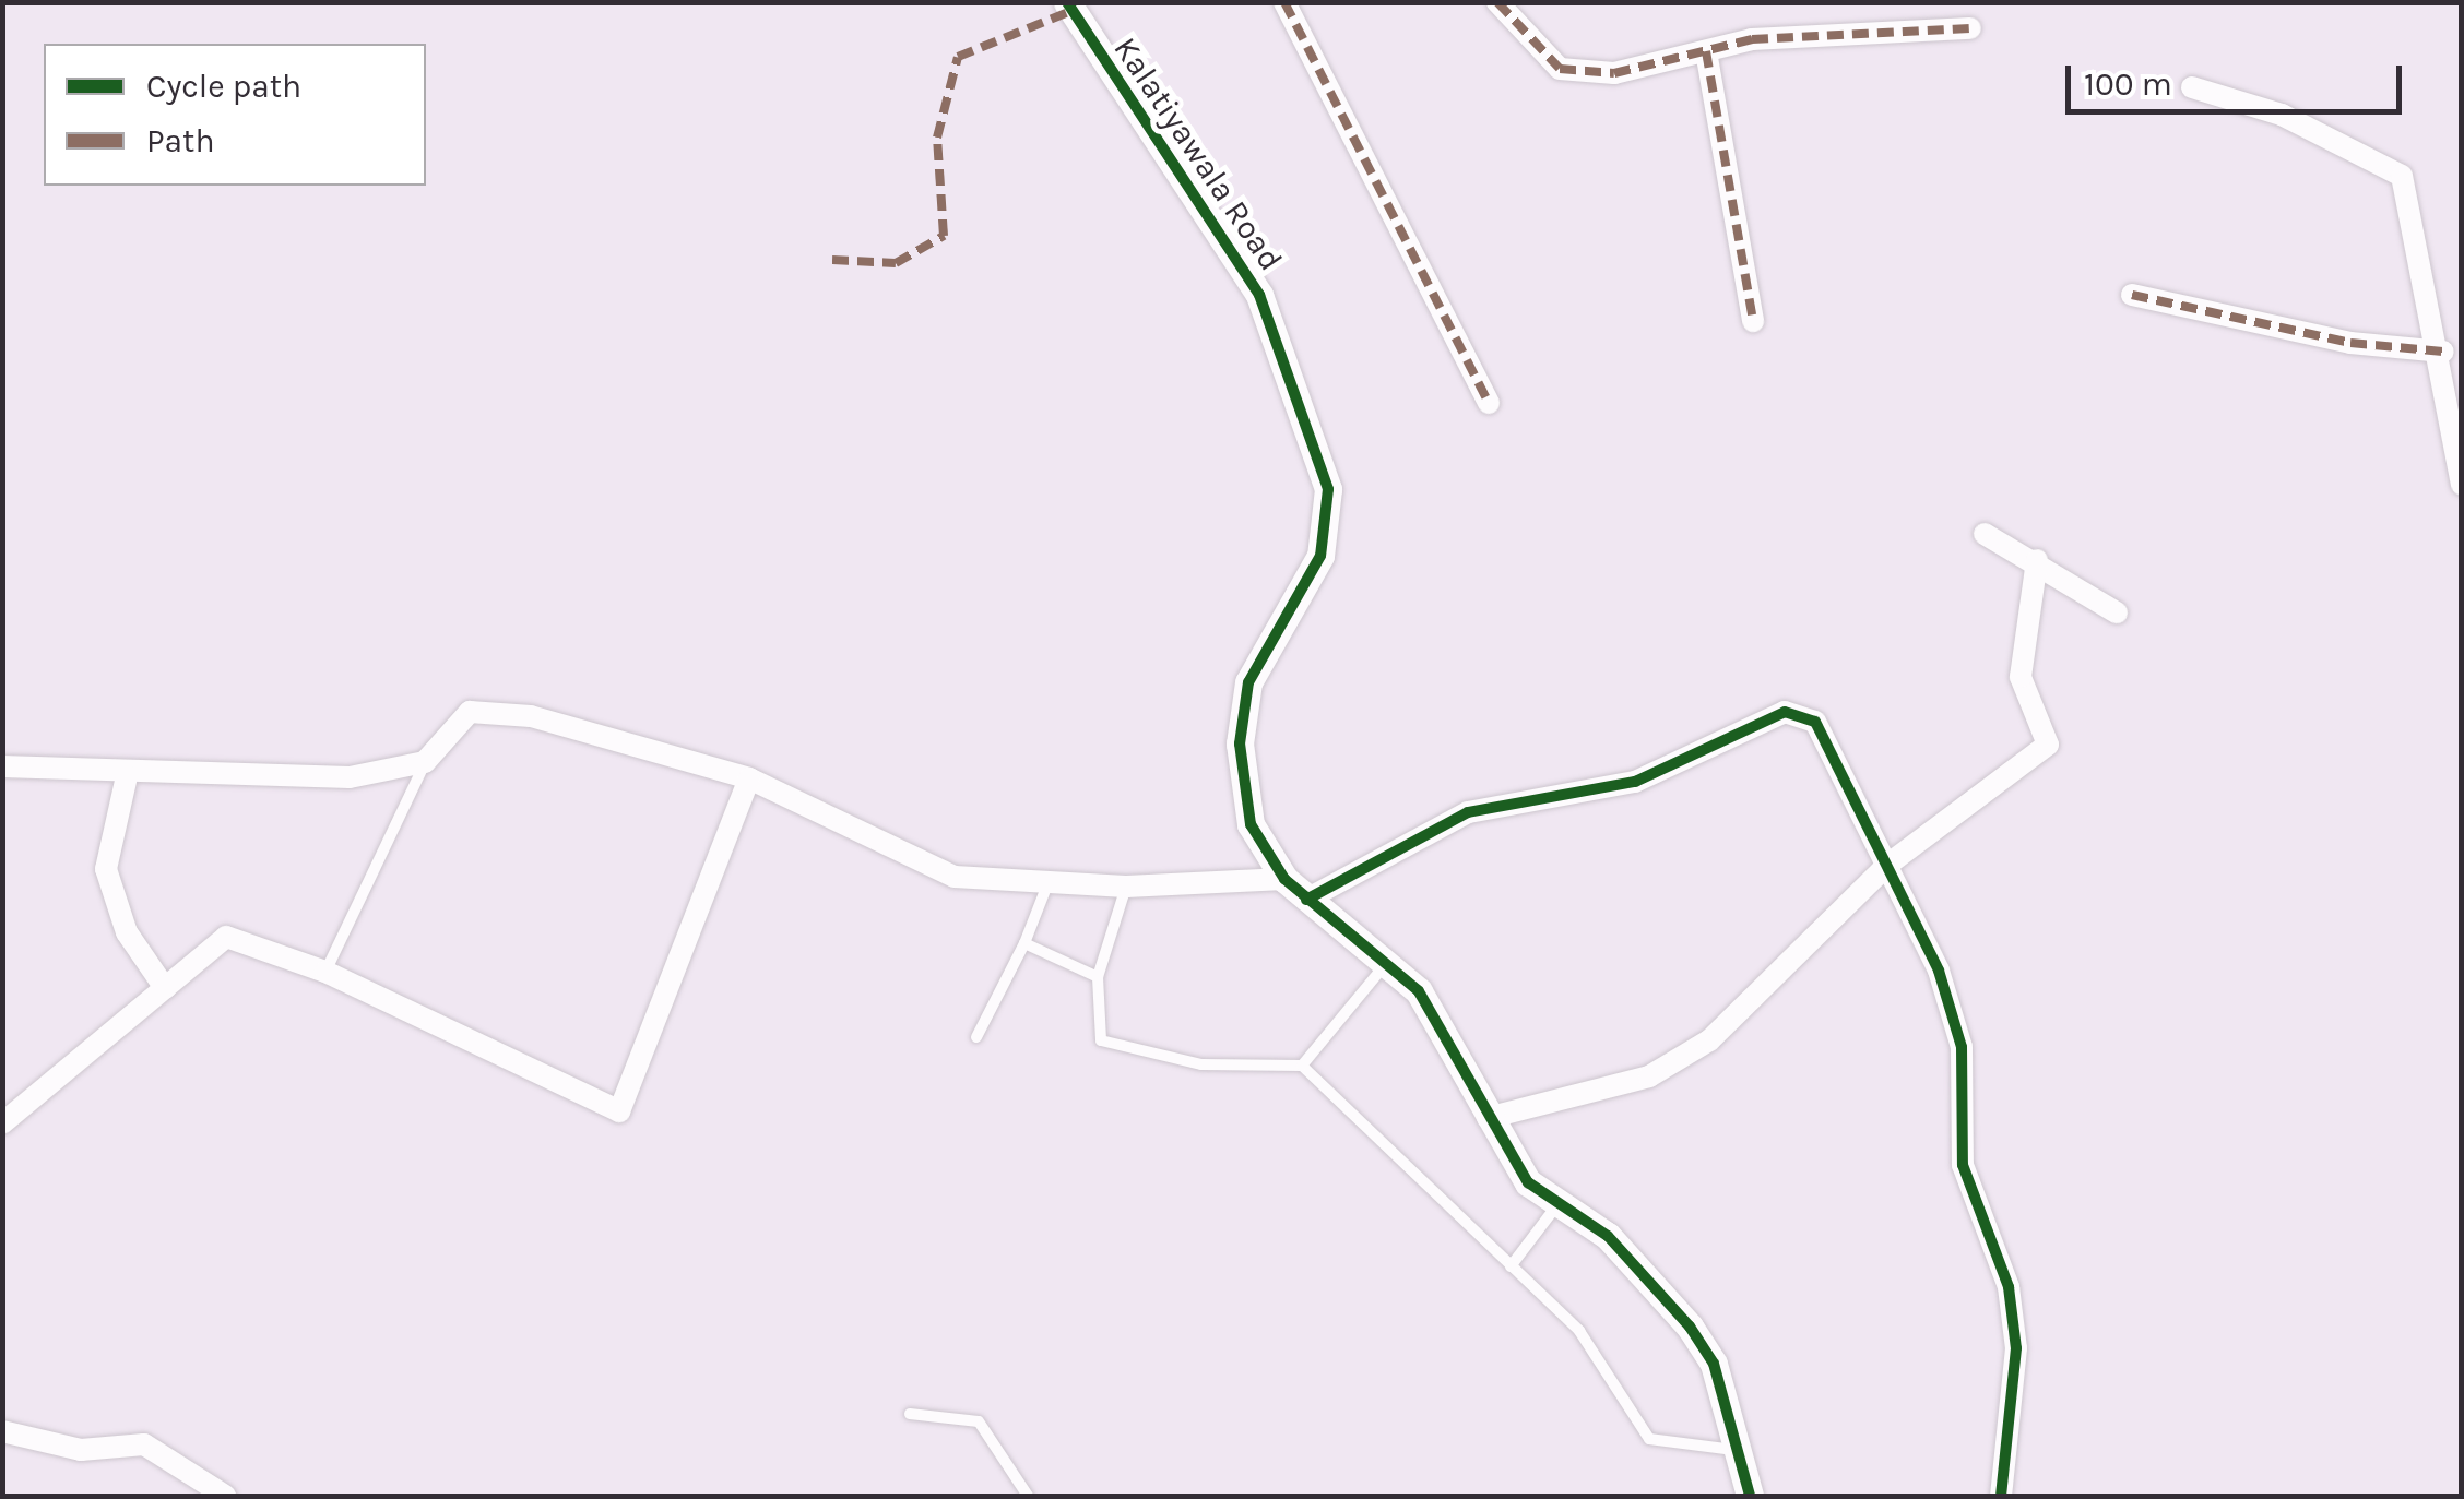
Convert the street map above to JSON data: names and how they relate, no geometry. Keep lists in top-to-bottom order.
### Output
{
  "streets": {
    "street": ["Kalatiyawala Road"]
  },
  "legend": ["Cycle path", "Path"],
  "scale_bar": "100 m"
}
